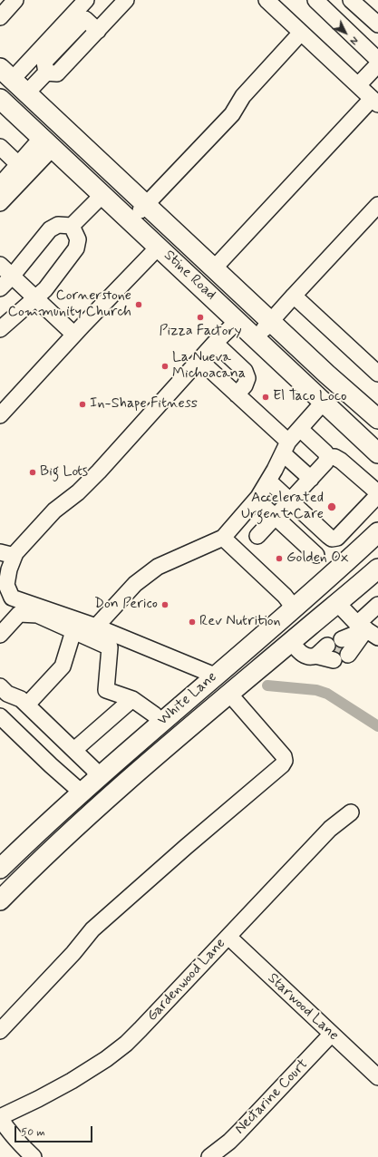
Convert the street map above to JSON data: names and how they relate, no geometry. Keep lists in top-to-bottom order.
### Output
{
  "streets": {
    "main road": ["Stine Road", "White Lane"],
    "street": ["Gardenwood Lane", "Starwood Lane", "Nectarine Court"]
  },
  "crossings": [
    ["Gardenwood Lane", "Starwood Lane"],
    ["Starwood Lane", "Nectarine Court"]
  ],
  "places": [
    "Cornerstone Community Church",
    "Pizza Factory",
    "La Nueva Michoacana",
    "El Taco Loco",
    "In-Shape Fitness",
    "Big Lots",
    "Accelerated Urgent Care",
    "Golden Ox",
    "Don Perico",
    "Rev Nutrition"
  ],
  "scale_bar": "50 m",
  "north": "bottom right"
}
